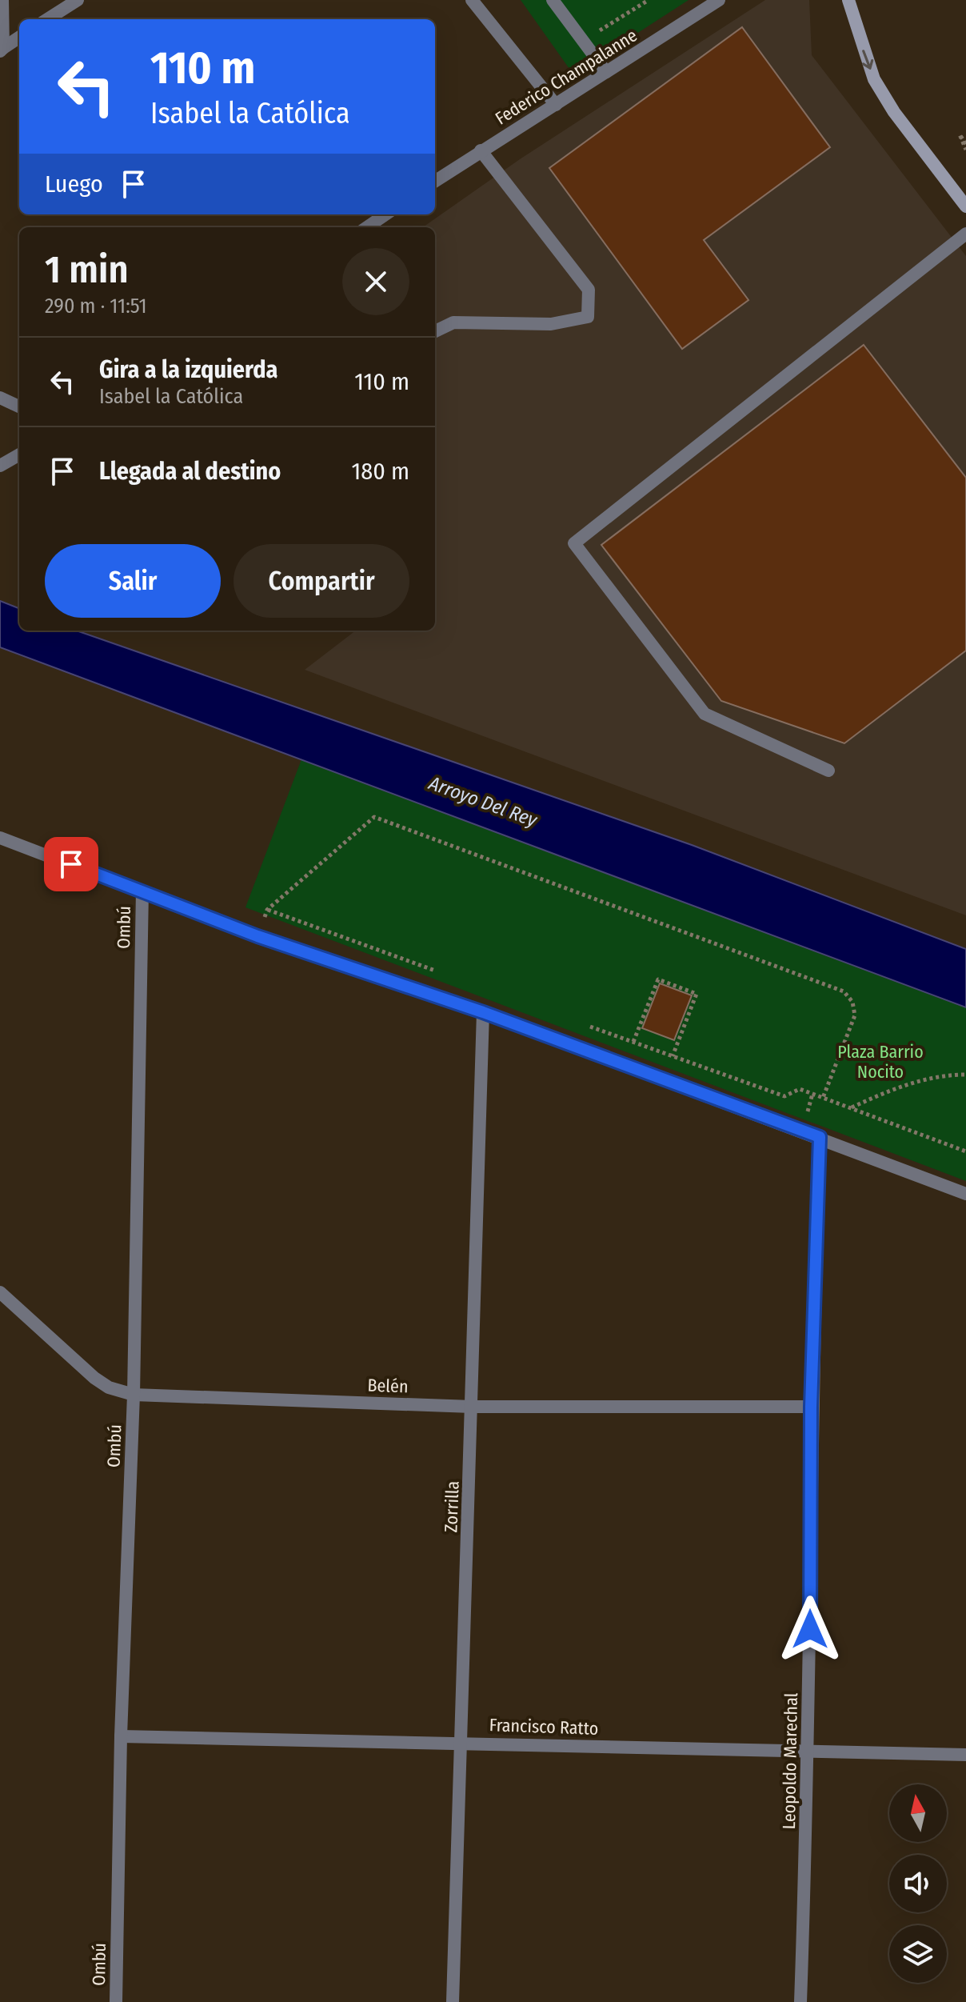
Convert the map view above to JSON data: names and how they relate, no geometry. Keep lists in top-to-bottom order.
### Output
{
  "streets": {
    "street": [
      "Federico Champalanne",
      "Ombú",
      "Belén",
      "Zorrilla",
      "Francisco Ratto",
      "Leopoldo Marechal"
    ]
  },
  "crossings": [
    ["Ombú", "Belén"],
    ["Ombú", "Francisco Ratto"],
    ["Belén", "Zorrilla"],
    ["Belén", "Leopoldo Marechal"],
    ["Zorrilla", "Francisco Ratto"],
    ["Francisco Ratto", "Leopoldo Marechal"]
  ],
  "water": ["Arroyo Del Rey"],
  "parks": ["Plaza Barrio Nocito"],
  "north": "top",
  "page": {
    "turn": ["110 m", "Isabel la Católica"],
    "then": "Luego",
    "heading": ["1 min", "290 m · 11:51"],
    "list": [
      {
        "name": "Gira a la izquierda",
        "note": "Isabel la Católica",
        "value": "110 m"
      },
      {
        "name": "Llegada al destino",
        "value": "180 m"
      }
    ],
    "buttons": ["Salir", "Compartir"]
  }
}
